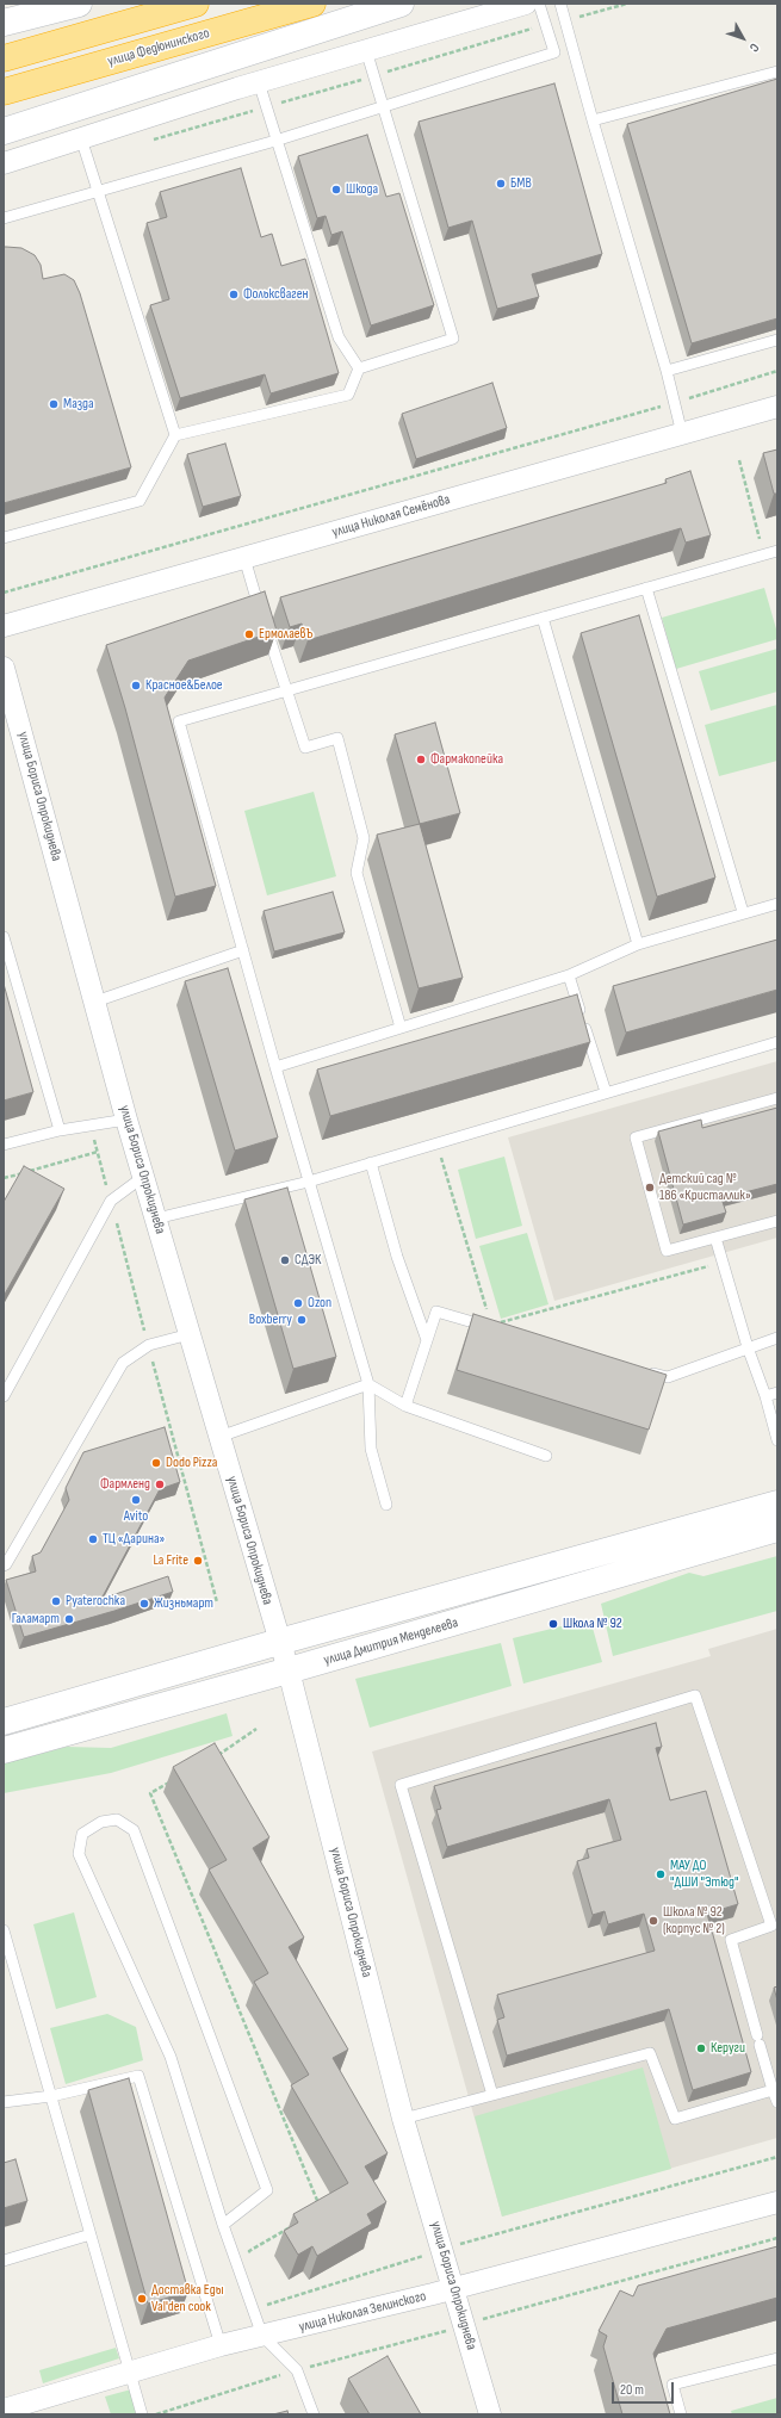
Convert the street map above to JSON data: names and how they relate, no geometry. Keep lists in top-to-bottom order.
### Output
{
  "streets": {
    "highway": ["улица Федюнинского"],
    "street": [
      "улица Николая Семёнова",
      "улица Бориса Опрокиднева",
      "улица Дмитрия Менделеева",
      "улица Николая Зелинского"
    ]
  },
  "crossings": [
    ["улица Бориса Опрокиднева", "улица Дмитрия Менделеева"],
    ["улица Бориса Опрокиднева", "улица Николая Зелинского"]
  ],
  "places": [
    "БМВ",
    "Шкода",
    "Фольксваген",
    "Мазда",
    "ЕрмолаевЪ",
    "Красное&Белое",
    "Фармакопейка",
    "Детский сад № 186 «Кристаллик»",
    "СДЭК",
    "Ozon",
    "Boxberry",
    "Dodo Pizza",
    "Фармленд",
    "Avito",
    "ТЦ «Дарина»",
    "La Frite",
    "Pyaterochka",
    "Жизньмарт",
    "Галамарт",
    "Школа № 92",
    "МАУ ДО \"ДШИ \"Этюд\"",
    "Школа № 92 (корпус № 2)",
    "Керуги",
    "Доставка Еды Val'den cook"
  ],
  "scale_bar": "20 m",
  "north": "bottom right"
}
